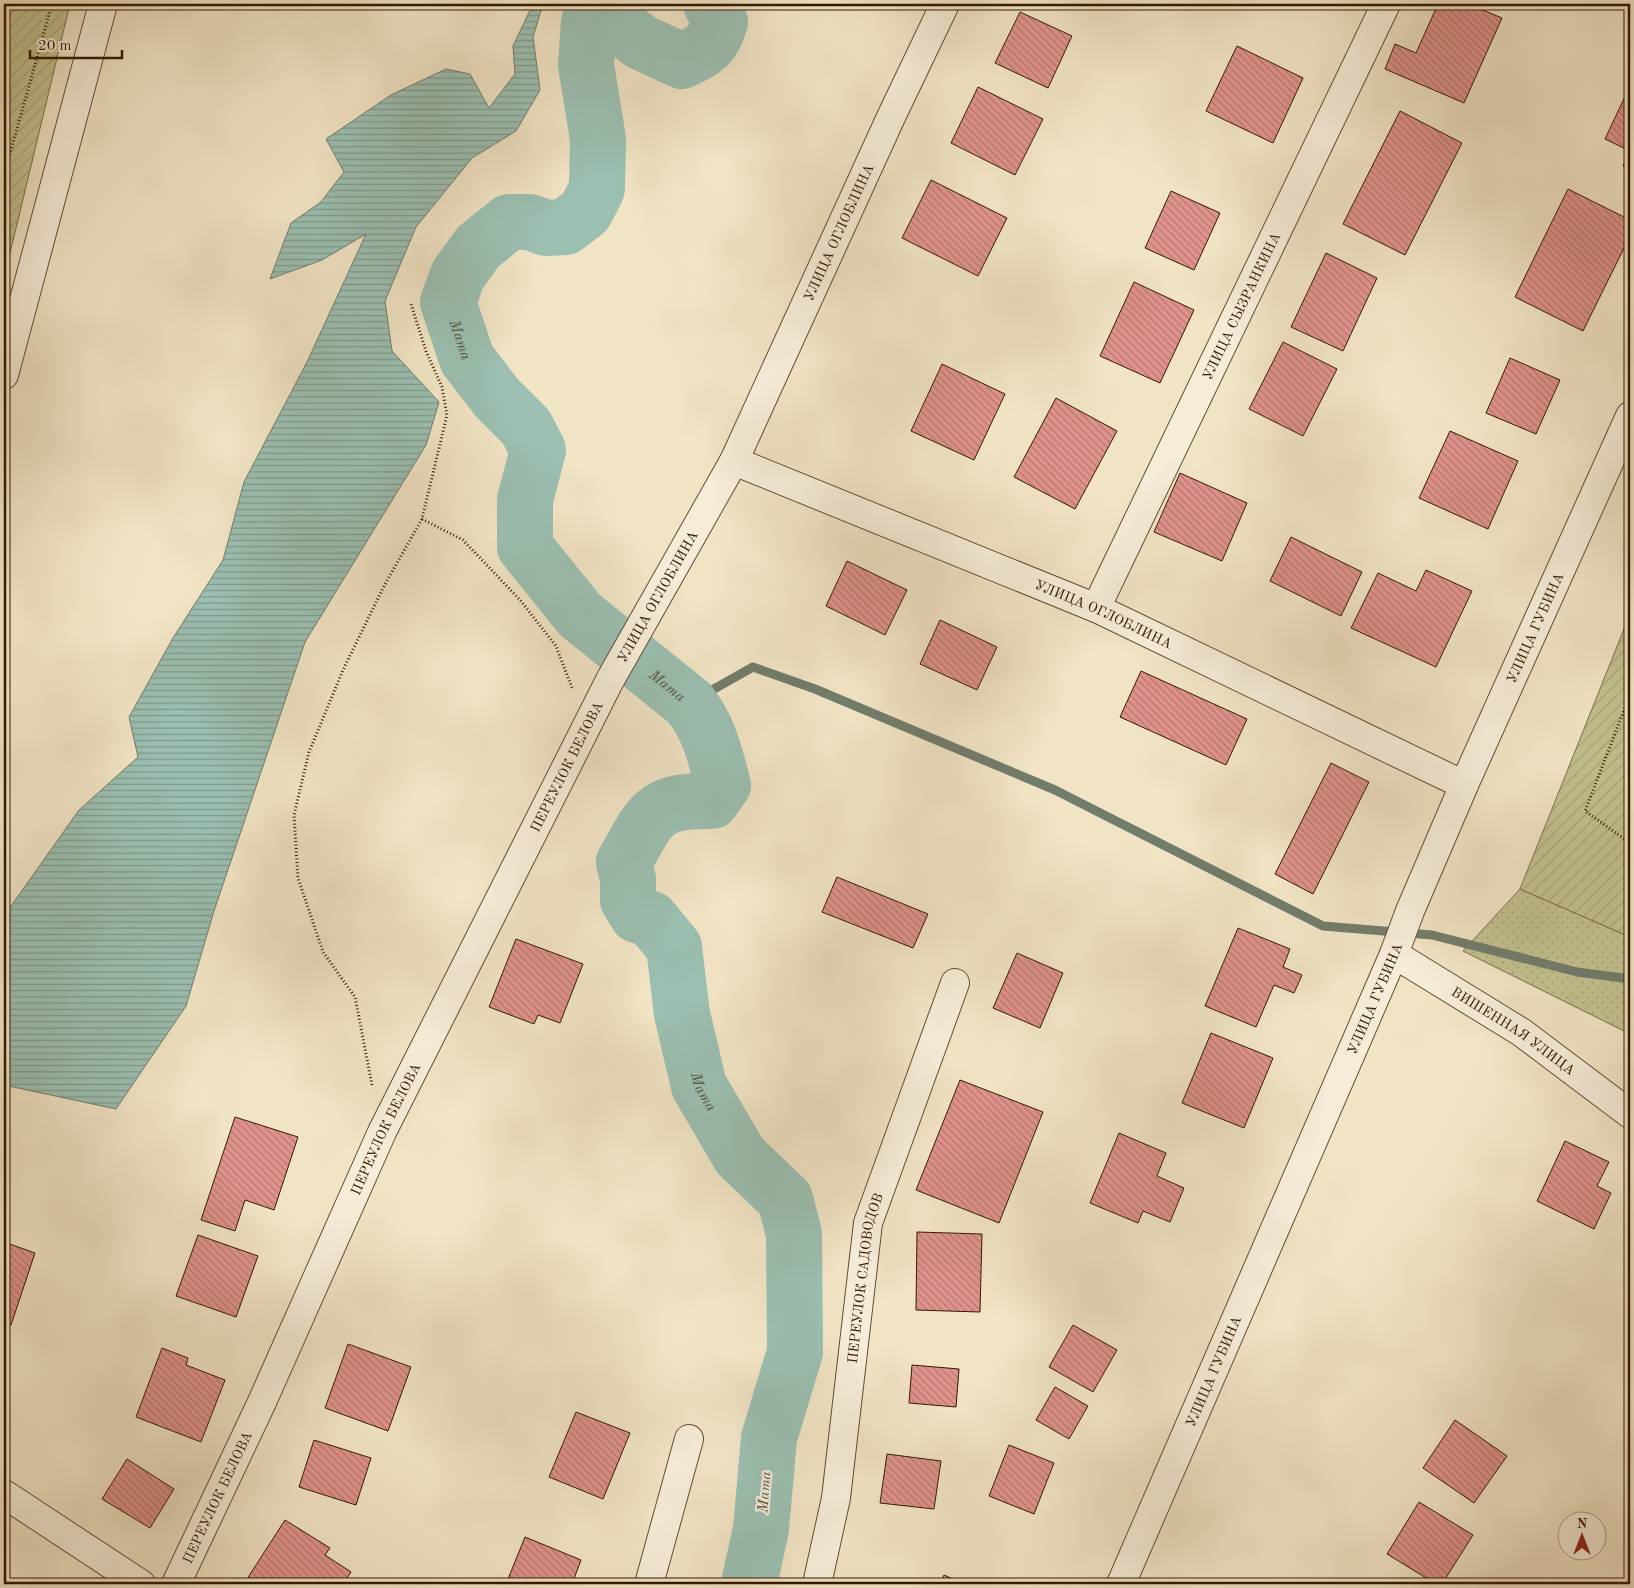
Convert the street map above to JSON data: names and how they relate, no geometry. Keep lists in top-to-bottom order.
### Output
{
  "streets": {
    "street": [
      "УЛИЦА ОГЛОБЛИНА",
      "УЛИЦА СЫЗРАНКИНА",
      "УЛИЦА ГУБИНА",
      "ПЕРЕУЛОК БЕЛОВА",
      "ВИШЕННАЯ УЛИЦА",
      "ПЕРЕУЛОК САДОВОДОВ"
    ]
  },
  "crossings": [
    ["УЛИЦА ОГЛОБЛИНА", "УЛИЦА СЫЗРАНКИНА"],
    ["УЛИЦА ОГЛОБЛИНА", "УЛИЦА ГУБИНА"],
    ["УЛИЦА ОГЛОБЛИНА", "ПЕРЕУЛОК БЕЛОВА"],
    ["УЛИЦА ГУБИНА", "ВИШЕННАЯ УЛИЦА"]
  ],
  "water": ["Мата"],
  "scale_bar": "20 m",
  "north": "top"
}
